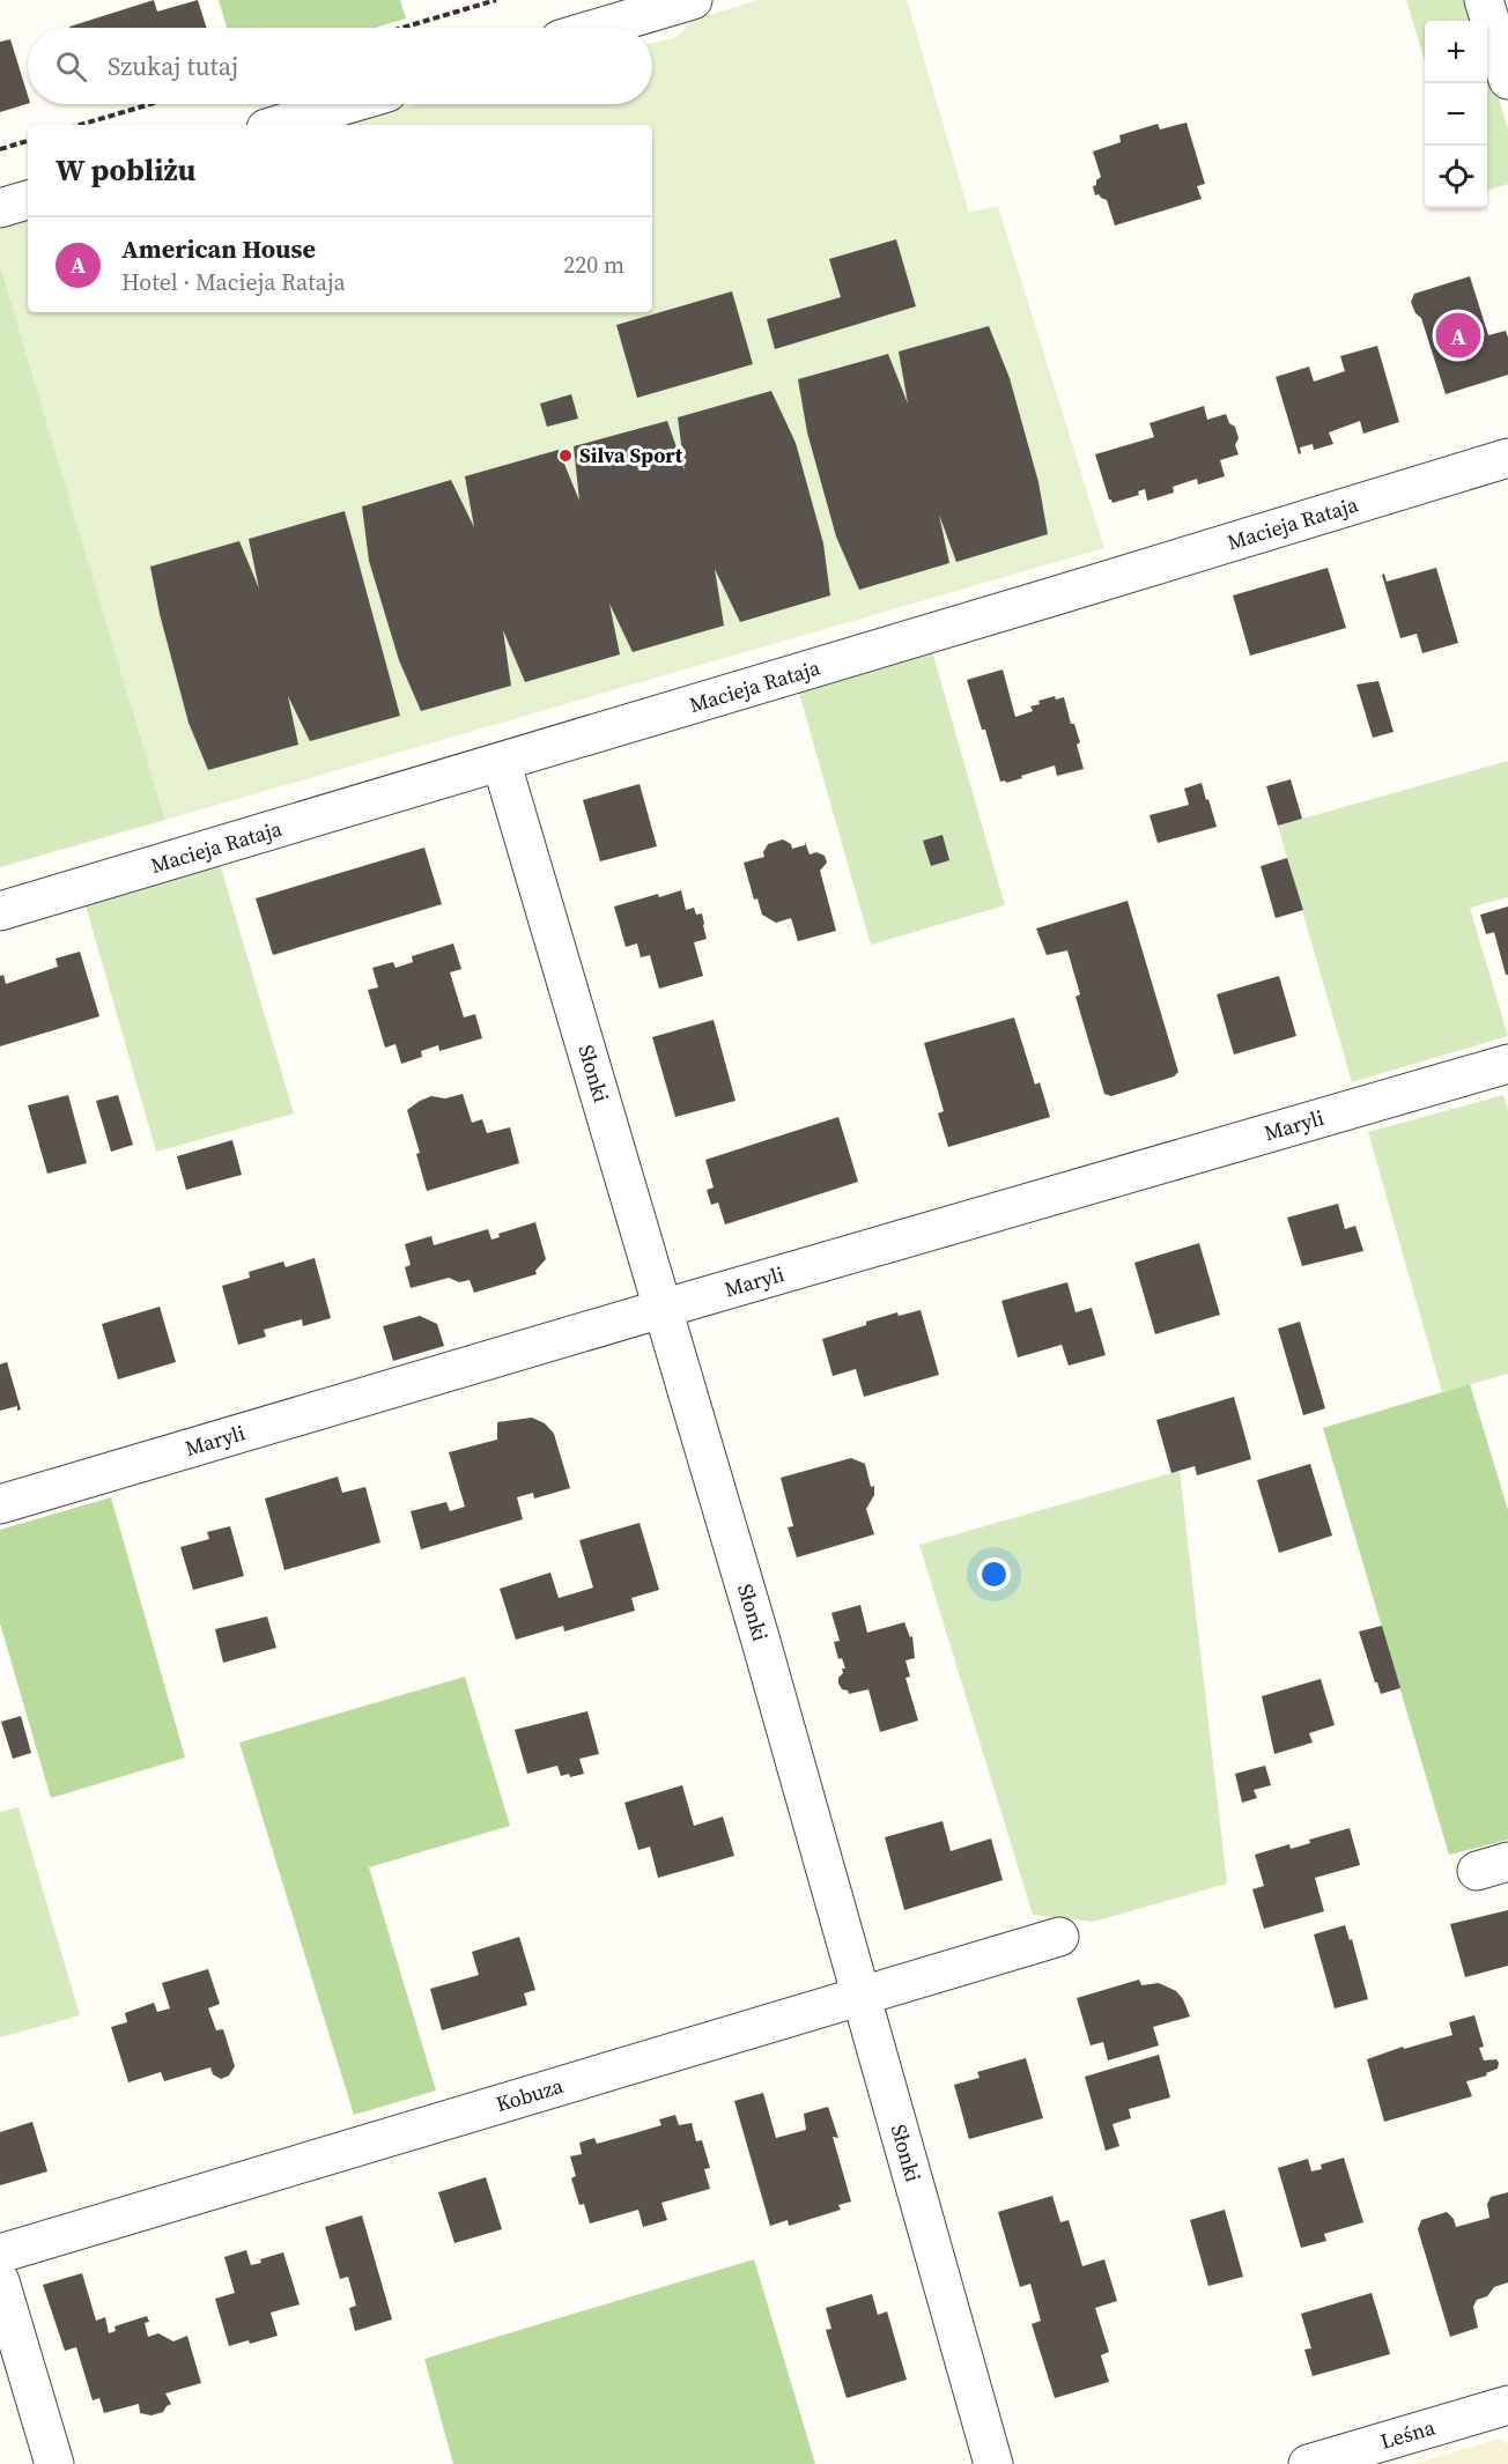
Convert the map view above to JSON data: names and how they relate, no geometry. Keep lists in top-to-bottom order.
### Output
{
  "streets": {
    "street": [
      "Macieja Rataja",
      "Słonki",
      "Maryli",
      "Kobuza",
      "Leśna"
    ]
  },
  "crossings": [
    ["Macieja Rataja", "Słonki"],
    ["Słonki", "Maryli"],
    ["Słonki", "Kobuza"]
  ],
  "places": ["Silva Sport"],
  "page": {
    "map_buttons": ["+", "−"],
    "search": "Szukaj tutaj",
    "heading": "W pobliżu",
    "list": [
      {
        "mark": "A",
        "name": "American House",
        "note": "Hotel · Macieja Rataja",
        "value": "220 m"
      }
    ],
    "pins": "A"
  }
}
